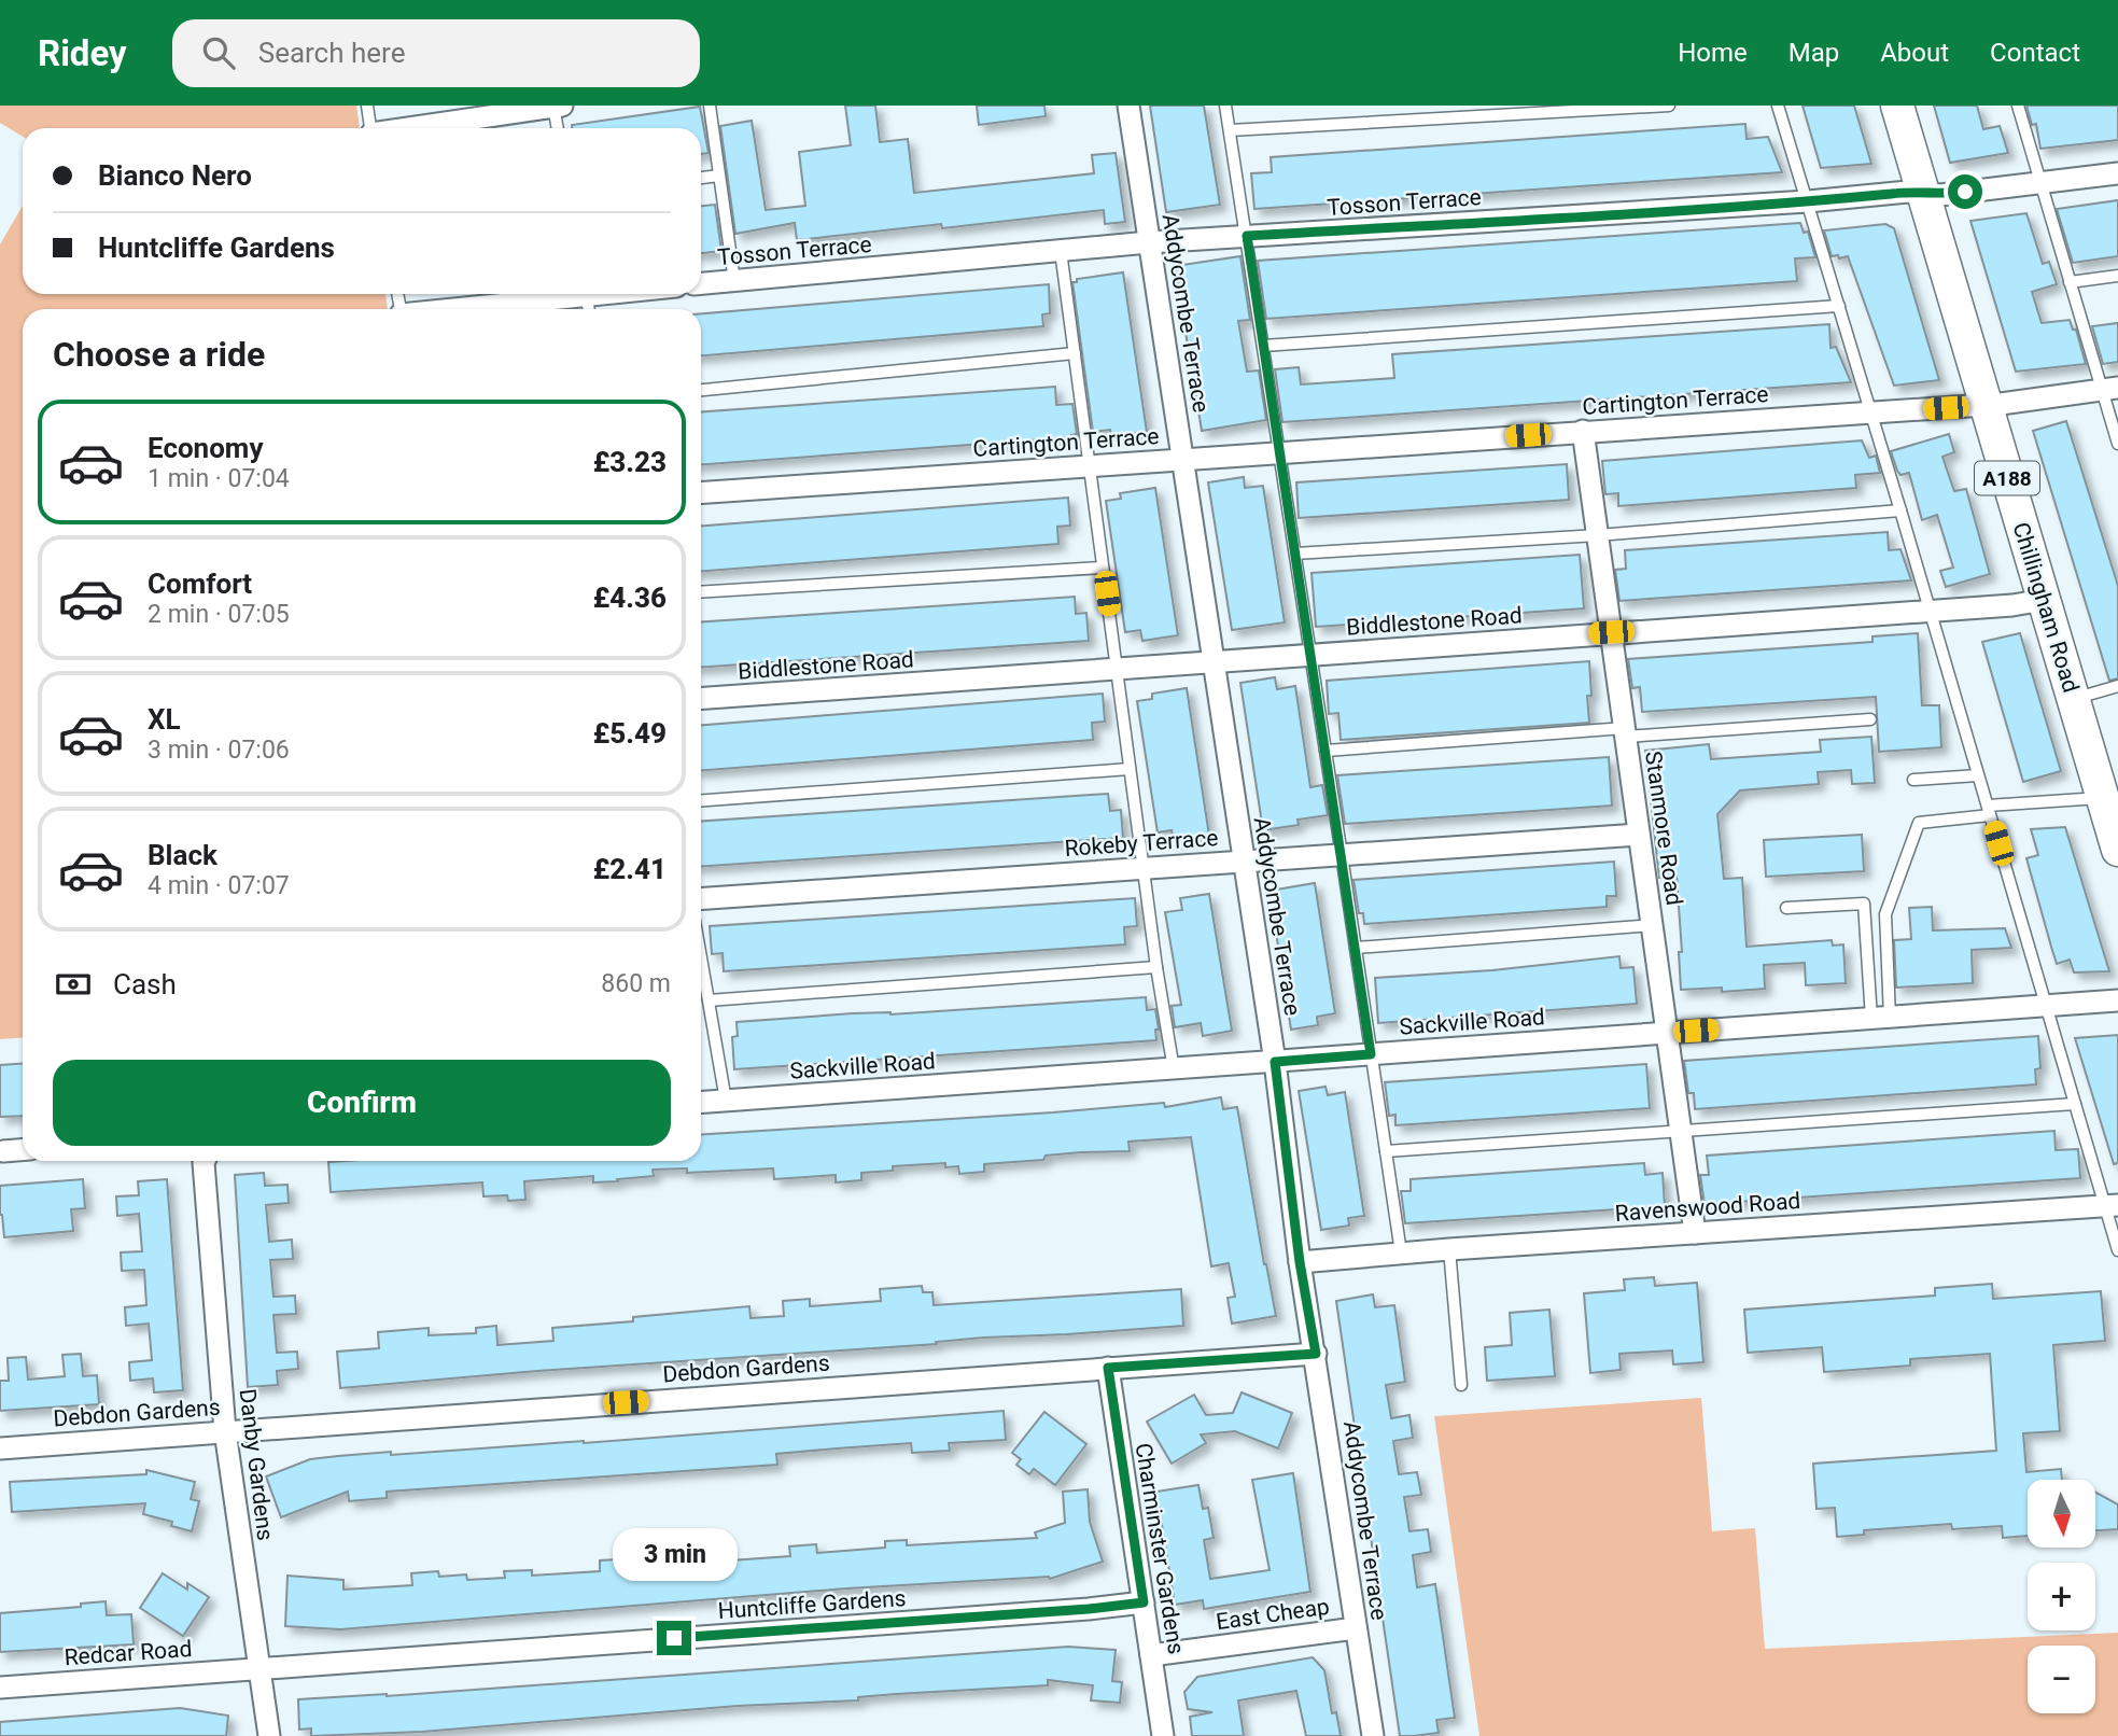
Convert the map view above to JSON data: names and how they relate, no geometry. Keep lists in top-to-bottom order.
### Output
{
  "streets": {
    "main road": ["A188", "Chillingham Road"],
    "street": [
      "Tosson Terrace",
      "Addycombe Terrace",
      "Cartington Terrace",
      "Biddlestone Road",
      "Stanmore Road",
      "Rokeby Terrace",
      "Sackville Road",
      "Ravenswood Road",
      "Debdon Gardens",
      "Danby Gardens",
      "Charminster Gardens",
      "Huntcliffe Gardens",
      "East Cheap",
      "Redcar Road"
    ]
  },
  "crossings": [
    ["Tosson Terrace", "Addycombe Terrace"],
    ["Tosson Terrace", "Chillingham Road"],
    ["Addycombe Terrace", "Cartington Terrace"],
    ["Addycombe Terrace", "Biddlestone Road"],
    ["Addycombe Terrace", "Rokeby Terrace"],
    ["Addycombe Terrace", "Sackville Road"],
    ["Addycombe Terrace", "Ravenswood Road"],
    ["Addycombe Terrace", "Debdon Gardens"],
    ["Addycombe Terrace", "East Cheap"],
    ["Cartington Terrace", "Chillingham Road"],
    ["Cartington Terrace", "Stanmore Road"],
    ["Chillingham Road", "Biddlestone Road"],
    ["Biddlestone Road", "Stanmore Road"],
    ["Stanmore Road", "Rokeby Terrace"],
    ["Stanmore Road", "Sackville Road"],
    ["Stanmore Road", "Ravenswood Road"],
    ["Debdon Gardens", "Danby Gardens"],
    ["Debdon Gardens", "Charminster Gardens"],
    ["Danby Gardens", "Huntcliffe Gardens"],
    ["Danby Gardens", "Redcar Road"],
    ["Charminster Gardens", "Huntcliffe Gardens"],
    ["Charminster Gardens", "East Cheap"],
    ["Huntcliffe Gardens", "Redcar Road"]
  ],
  "north": "bottom",
  "page": {
    "header": "Ridey",
    "search": "Search here",
    "nav": [
      "Home",
      "Map",
      "About",
      "Contact"
    ],
    "banner": ["Bianco Nero", "Huntcliffe Gardens"],
    "heading": "Choose a ride",
    "list": [
      {
        "name": "Economy",
        "note": "1 min · 07:04",
        "value": "£3.23"
      },
      {
        "name": "Comfort",
        "note": "2 min · 07:05",
        "value": "£4.36"
      },
      {
        "name": "XL",
        "note": "3 min · 07:06",
        "value": "£5.49"
      },
      {
        "name": "Black",
        "note": "4 min · 07:07",
        "value": "£2.41"
      }
    ],
    "pay": ["Cash", "860 m"],
    "buttons": "Confirm",
    "map_buttons": ["+", "−"],
    "bubble": "3 min"
  }
}
